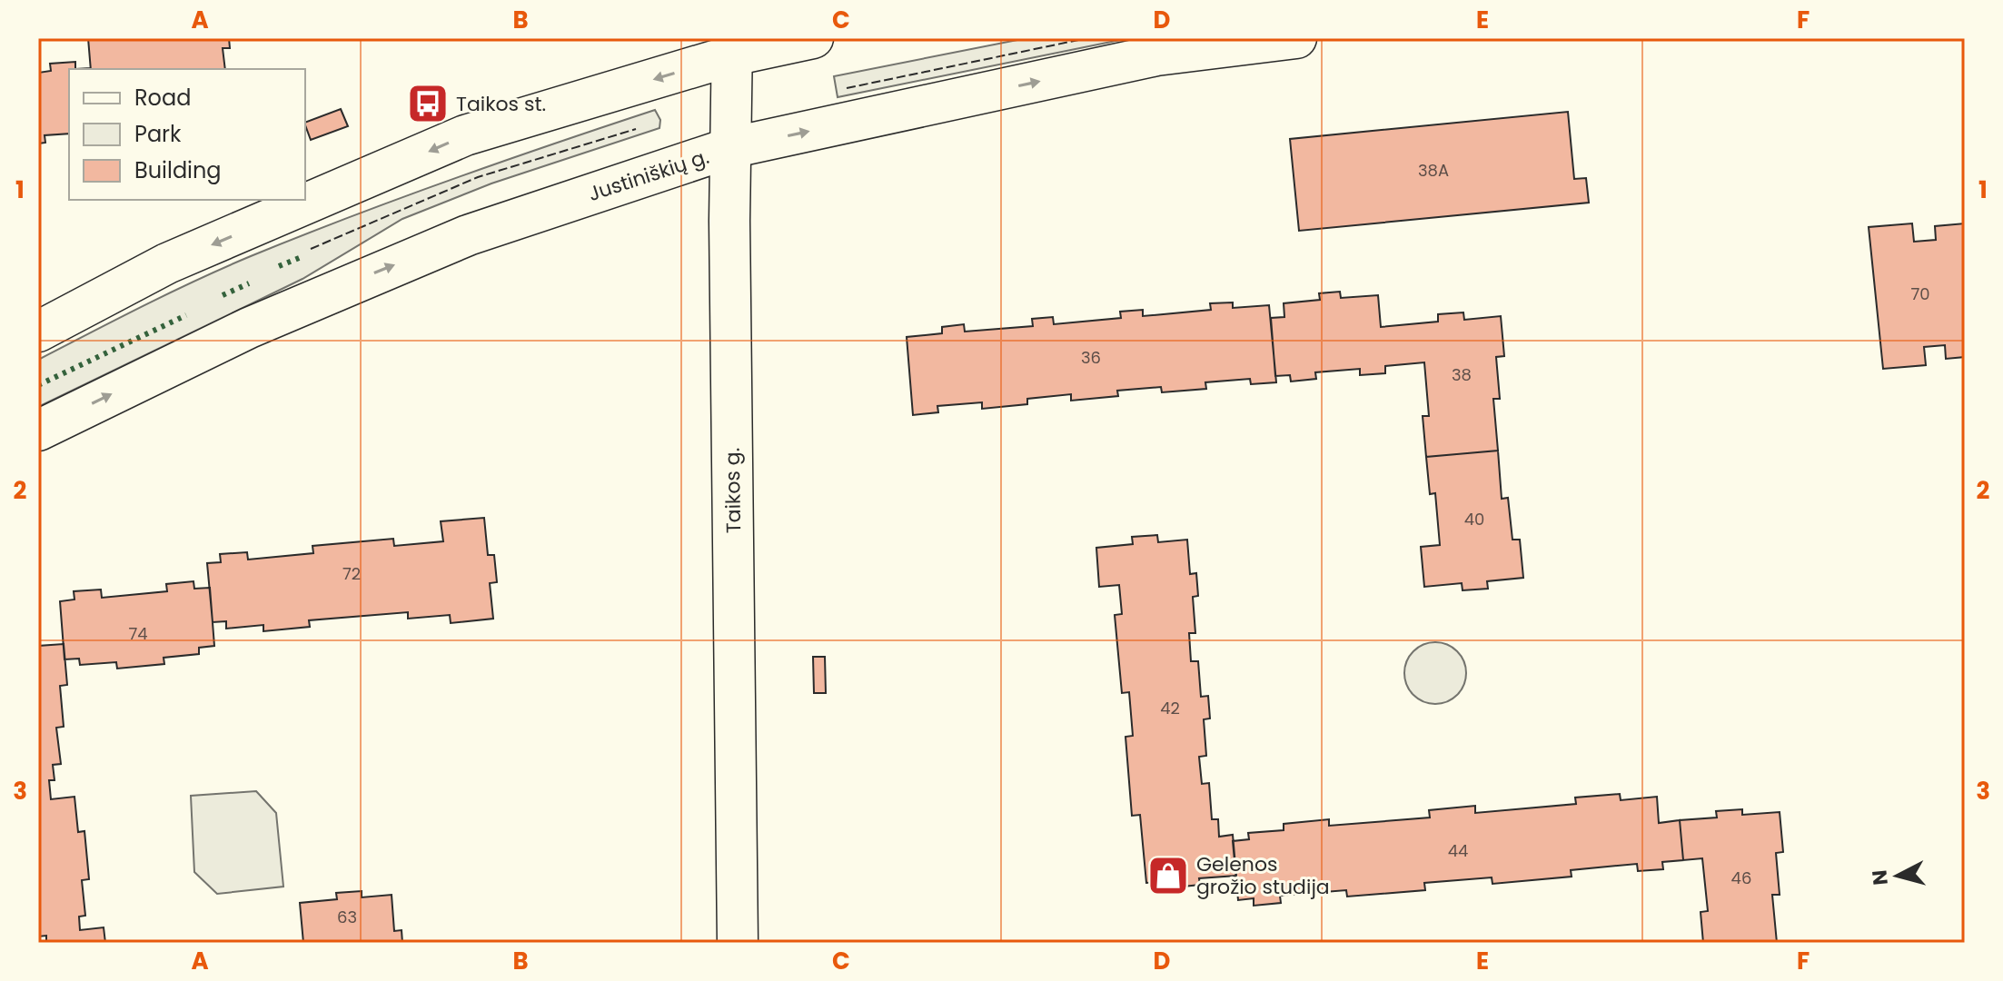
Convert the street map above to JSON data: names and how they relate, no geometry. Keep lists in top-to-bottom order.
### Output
{
  "streets": {
    "main road": ["Justiniškių g.", "Taikos g."]
  },
  "crossings": [
    ["Justiniškių g.", "Taikos g."]
  ],
  "places": {
    "bus stop": ["Taikos st."],
    "shop": ["Gelenos grožio studija"]
  },
  "house_numbers": [
    "38A",
    "70",
    "36",
    "38",
    "40",
    "72",
    "74",
    "42",
    "44",
    "46",
    "63"
  ],
  "legend": ["Road", "Park", "Building"],
  "north": "left",
  "grid": {
    "columns": [
      "A",
      "B",
      "C",
      "D",
      "E",
      "F"
    ],
    "rows": ["1", "2", "3"]
  }
}
